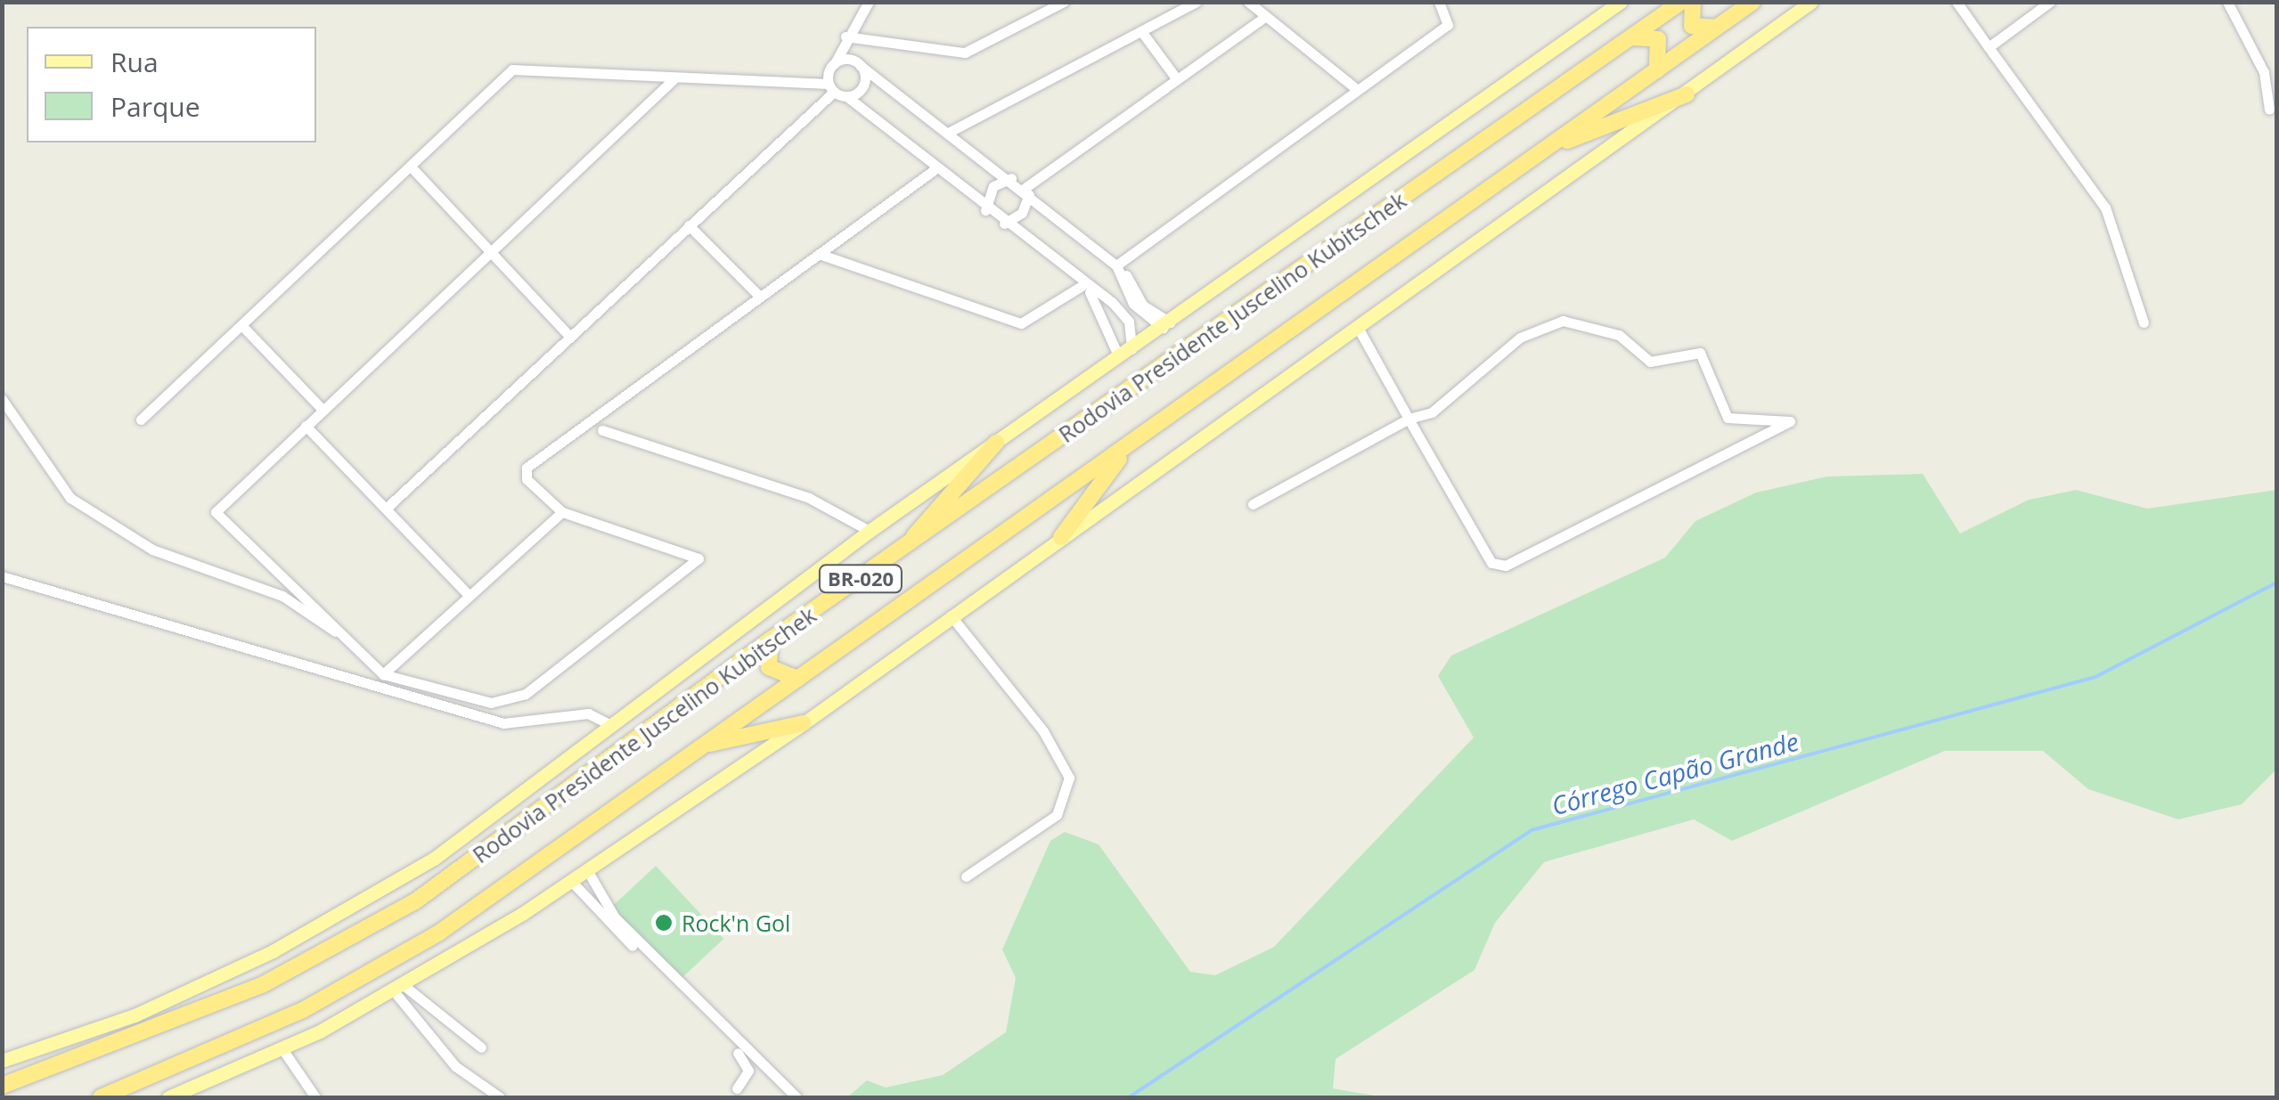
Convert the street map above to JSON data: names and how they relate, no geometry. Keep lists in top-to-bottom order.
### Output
{
  "streets": {
    "highway": ["Rodovia Presidente Juscelino Kubitschek", "BR-020"]
  },
  "water": ["Córrego Capão Grande"],
  "places": ["Rock'n Gol"],
  "legend": ["Rua", "Parque"]
}
